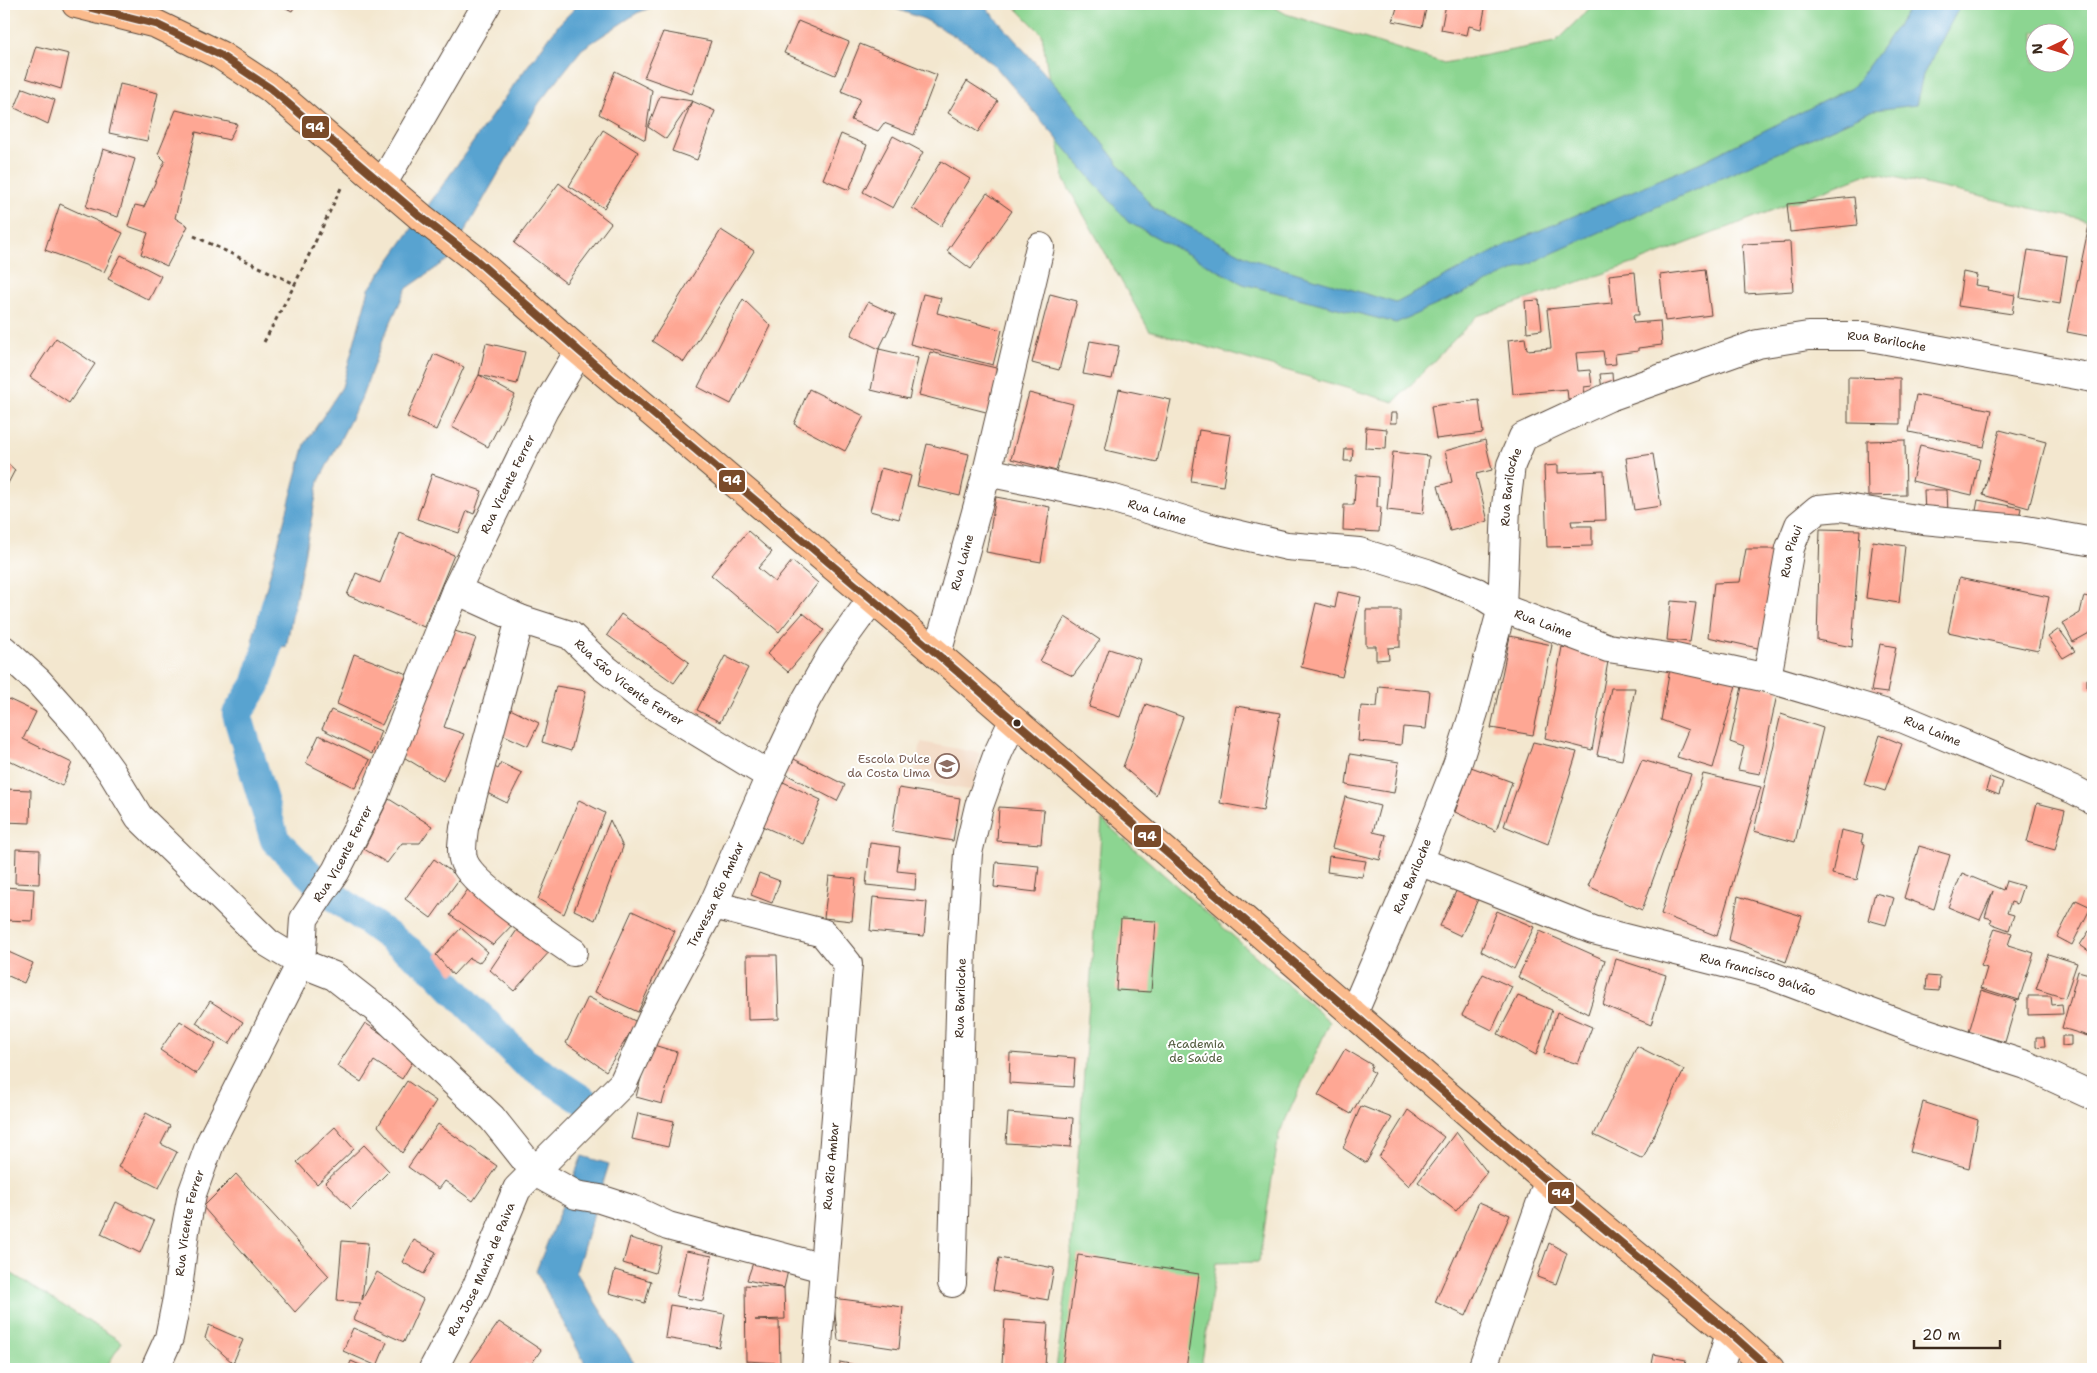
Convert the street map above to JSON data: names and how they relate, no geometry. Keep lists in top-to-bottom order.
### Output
{
  "streets": {
    "street": [
      "Rua Bariloche",
      "Rua Vicente Ferrer",
      "Rua Laime",
      "Rua Piaui",
      "Rua Laine",
      "Rua São Vicente Ferrer",
      "Travessa Rio Ambar",
      "Rua francisco galvão",
      "Rua Rio Ambar",
      "Rua Jose Maria de Paiva"
    ]
  },
  "crossings": [
    ["Rua Bariloche", "Rua Laime"],
    ["Rua Bariloche", "Rua francisco galvão"],
    ["Rua Vicente Ferrer", "Rua São Vicente Ferrer"],
    ["Rua Laime", "Rua Piaui"],
    ["Rua Laime", "Rua Laine"],
    ["Rua São Vicente Ferrer", "Travessa Rio Ambar"],
    ["Travessa Rio Ambar", "Rua Rio Ambar"],
    ["Travessa Rio Ambar", "Rua Jose Maria de Paiva"]
  ],
  "parks": ["Academia de Saúde"],
  "places": {
    "school or university": ["Escola Dulce da Costa Lima"]
  },
  "lines": ["transit line 94"],
  "scale_bar": "20 m",
  "north": "left"
}
